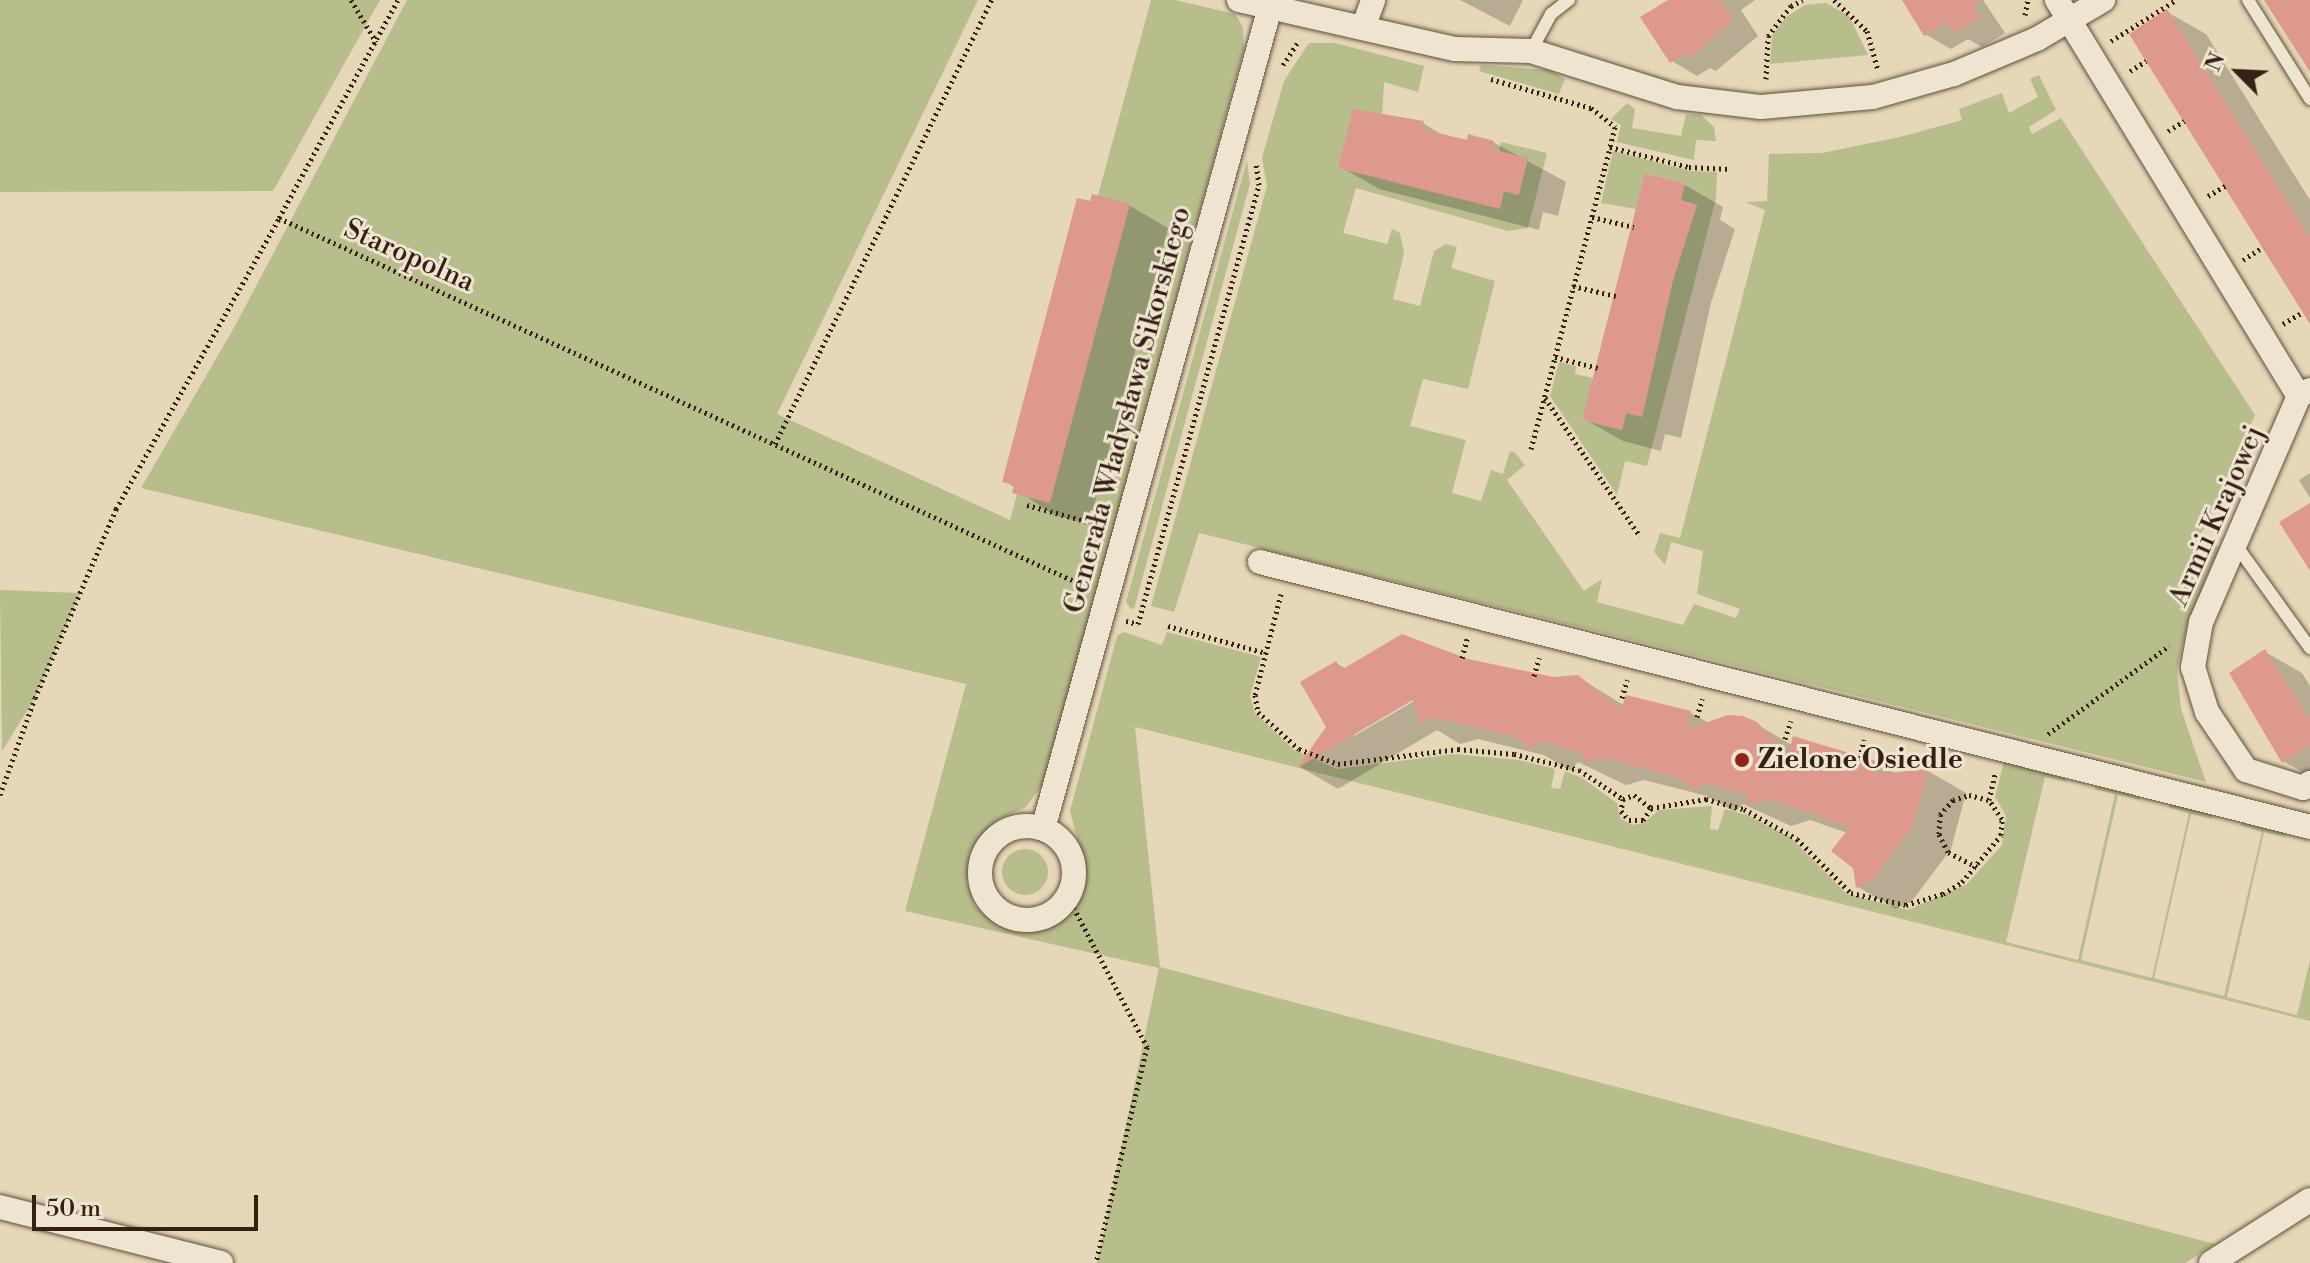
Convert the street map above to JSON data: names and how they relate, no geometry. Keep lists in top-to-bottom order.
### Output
{
  "streets": {
    "street": ["Generała Władysława Sikorskiego", "Armii Krajowej"],
    "path": ["Staropolna"]
  },
  "crossings": [
    ["Staropolna", "Generała Władysława Sikorskiego"]
  ],
  "places": ["Zielone Osiedle"],
  "scale_bar": "50 m",
  "north": "top left"
}
